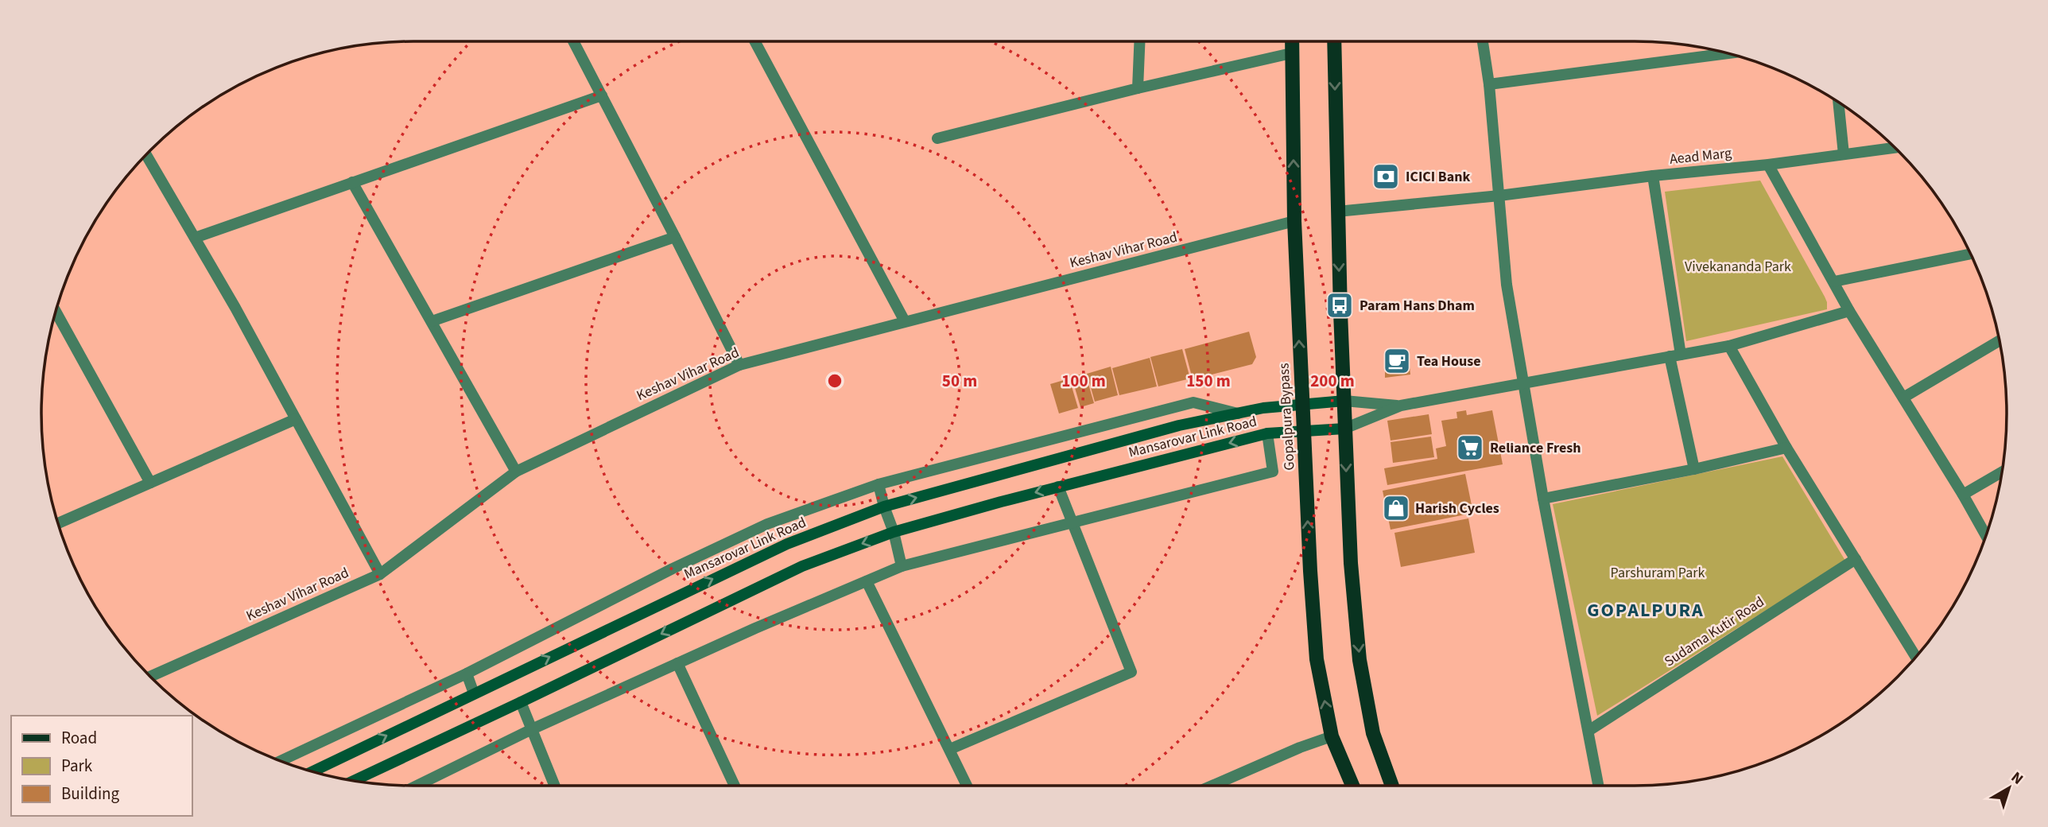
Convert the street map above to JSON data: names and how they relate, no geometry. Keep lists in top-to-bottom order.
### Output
{
  "streets": {
    "main road": ["Gopalpura Bypass"],
    "street": [
      "Aead Marg",
      "Keshav Vihar Road",
      "Mansarovar Link Road",
      "Sudama Kutir Road"
    ]
  },
  "crossings": [
    ["Keshav Vihar Road", "Gopalpura Bypass"],
    ["Gopalpura Bypass", "Mansarovar Link Road"]
  ],
  "districts": ["GOPALPURA"],
  "parks": ["Vivekananda Park", "Parshuram Park"],
  "places": {
    "bank": ["ICICI Bank"],
    "bus stop": ["Param Hans Dham"],
    "cafe": ["Tea House"],
    "supermarket": ["Reliance Fresh"],
    "shop": ["Harish Cycles"]
  },
  "legend": ["Road", "Park", "Building"],
  "north": "top right",
  "rings": [
    "50 m",
    "100 m",
    "150 m",
    "200 m"
  ]
}
